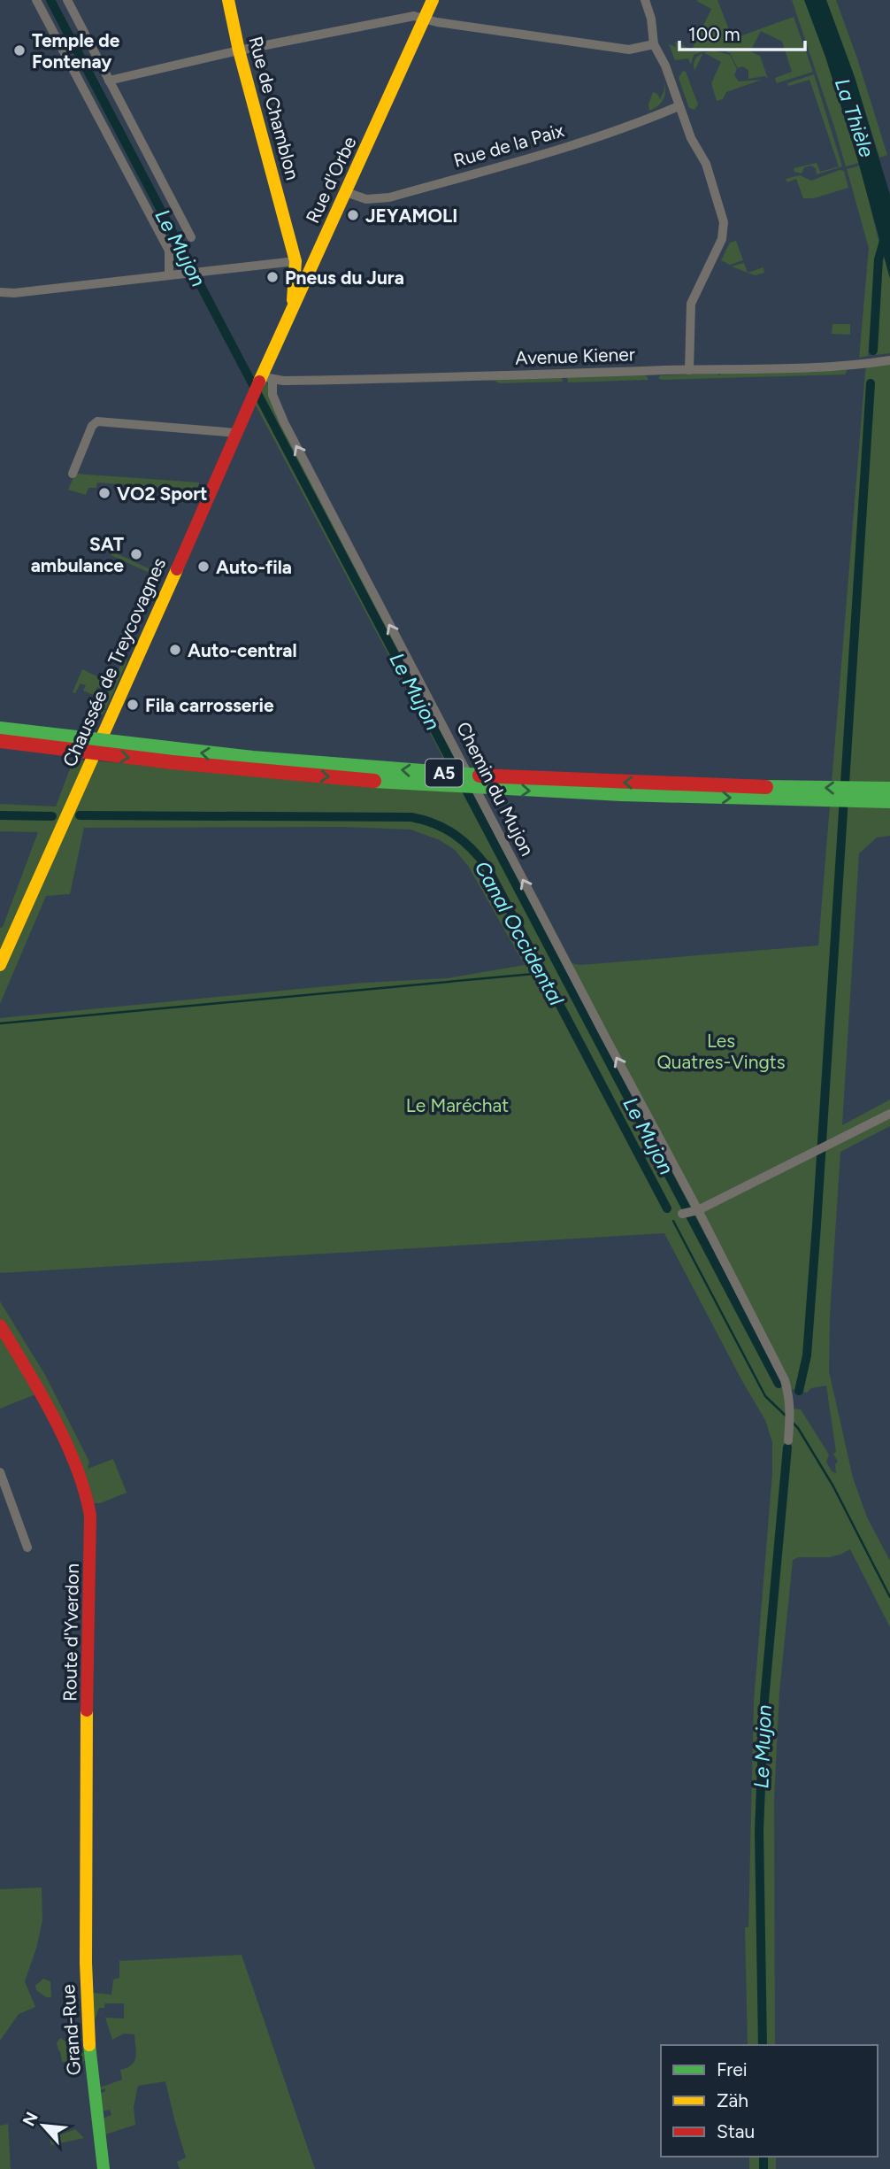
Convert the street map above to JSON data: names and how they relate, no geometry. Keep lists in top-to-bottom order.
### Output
{
  "streets": {
    "main road": [
      "Rue de Chamblon",
      "Rue d'Orbe",
      "Chaussée de Treycovagnes",
      "A5",
      "Route d'Yverdon",
      "Grand-Rue"
    ],
    "street": ["Rue de la Paix", "Avenue Kiener", "Chemin du Mujon"]
  },
  "crossings": [
    ["Rue de Chamblon", "Rue d'Orbe"],
    ["Rue de la Paix", "Rue d'Orbe"],
    ["Rue d'Orbe", "Avenue Kiener"],
    ["Rue d'Orbe", "Chaussée de Treycovagnes"],
    ["Rue d'Orbe", "Chemin du Mujon"],
    ["Avenue Kiener", "Chaussée de Treycovagnes"],
    ["Avenue Kiener", "Chemin du Mujon"],
    ["Chaussée de Treycovagnes", "Chemin du Mujon"],
    ["Route d'Yverdon", "Grand-Rue"]
  ],
  "one_way": ["Chemin du Mujon"],
  "water": ["La Thièle", "Le Mujon", "Canal Occidental"],
  "parks": ["Les Quatres-Vingts", "Le Maréchat"],
  "places": [
    "Temple de Fontenay",
    "JEYAMOLI",
    "Pneus du Jura",
    "VO2 Sport",
    "SAT ambulance",
    "Auto-fila",
    "Auto-central",
    "Fila carrosserie"
  ],
  "legend": ["Frei", "Zäh", "Stau"],
  "scale_bar": "100 m",
  "north": "top left"
}
